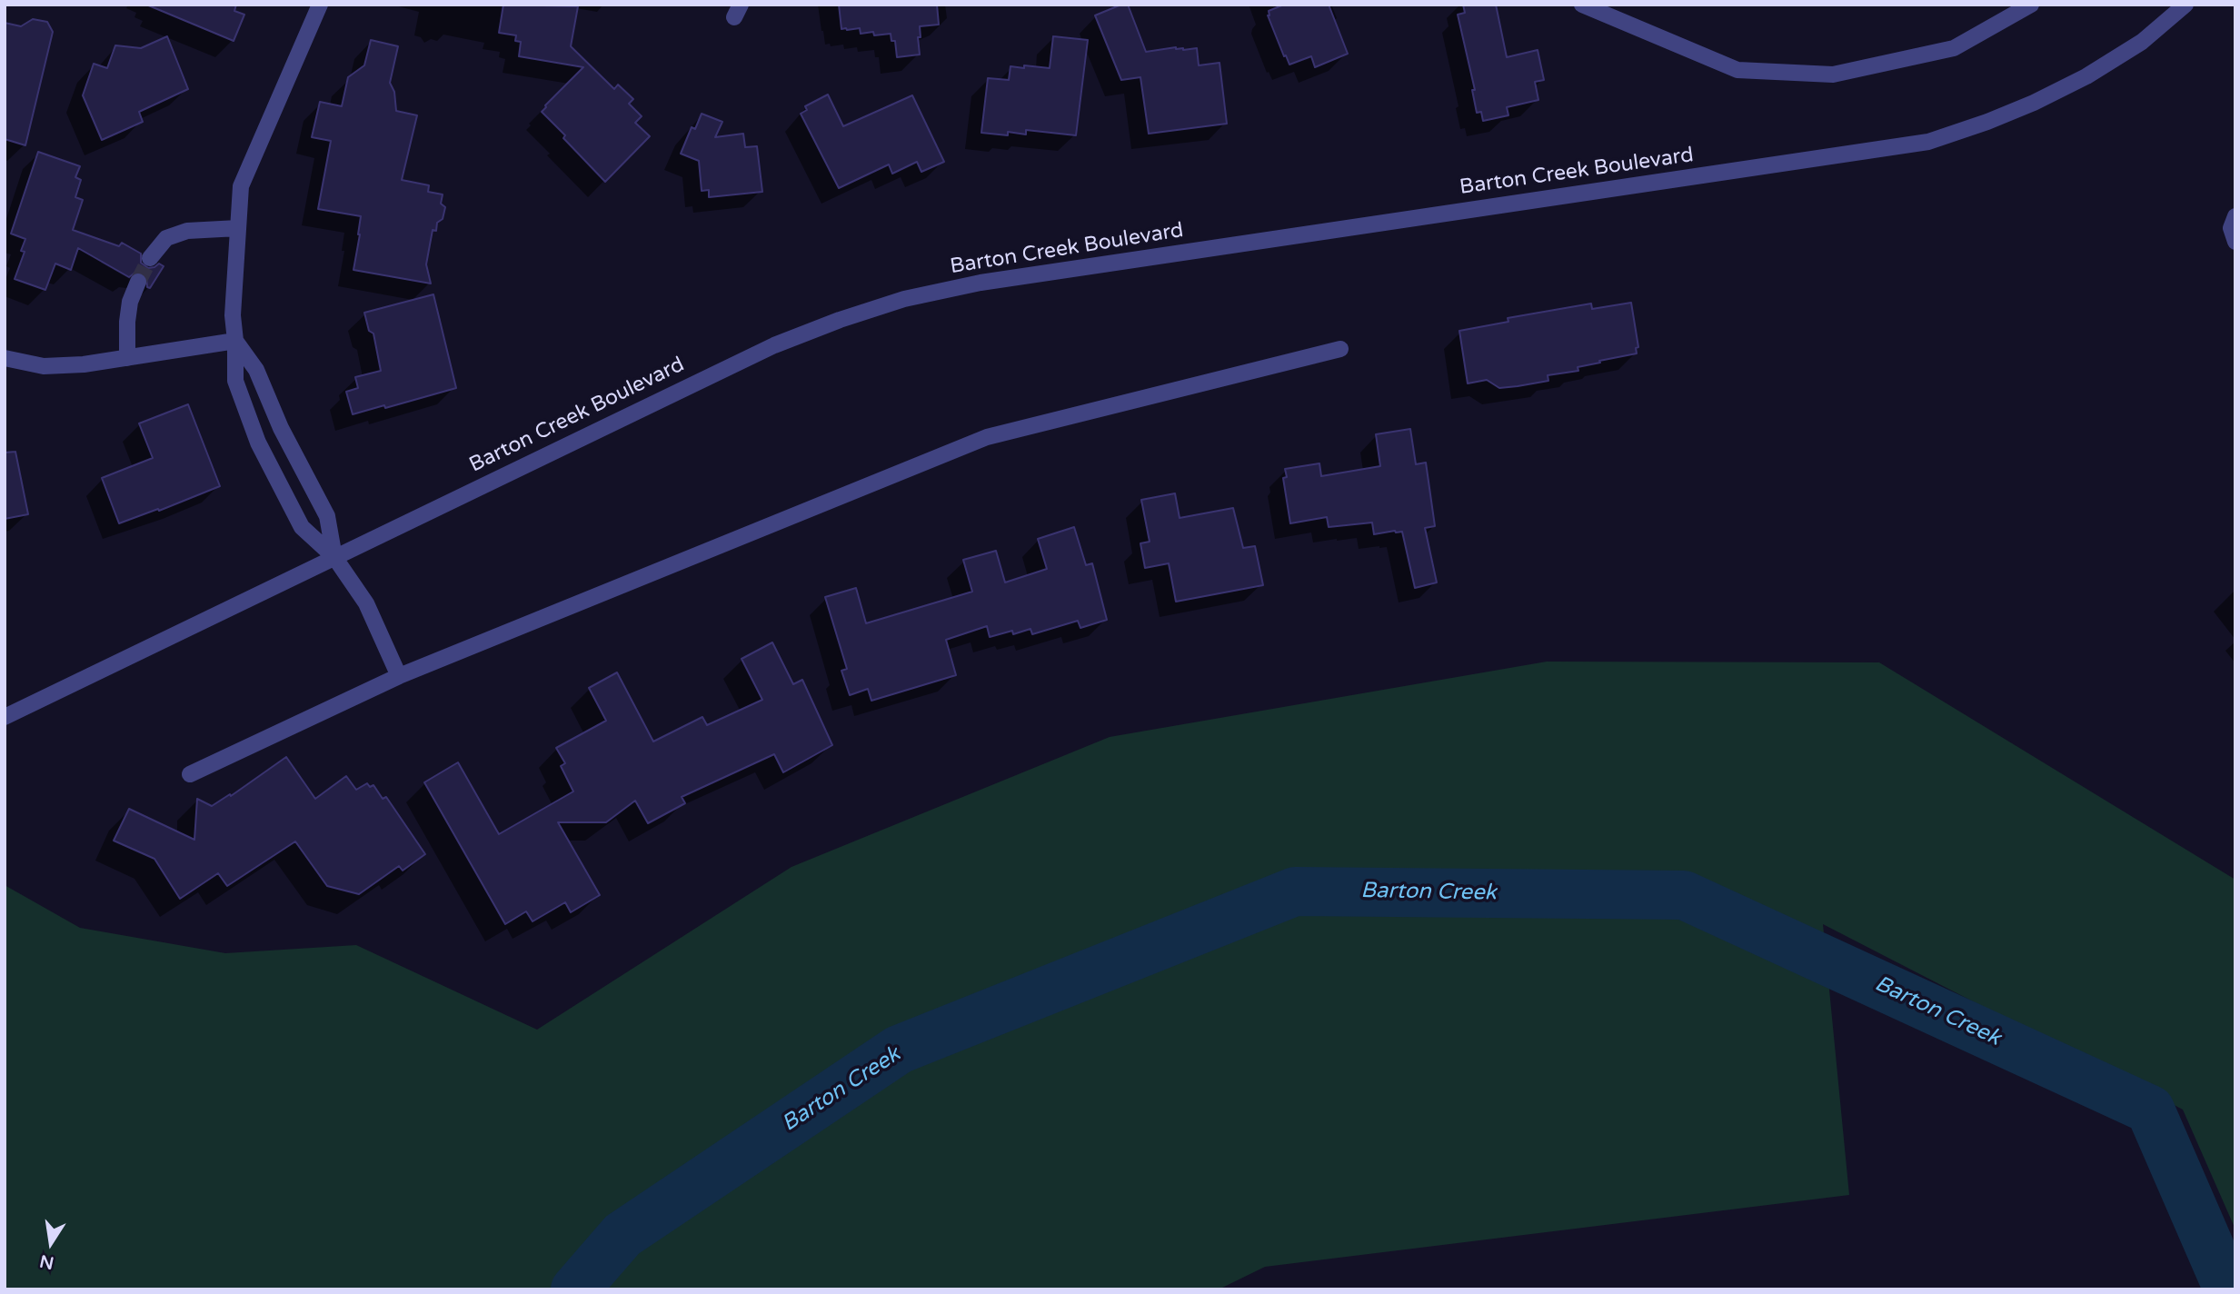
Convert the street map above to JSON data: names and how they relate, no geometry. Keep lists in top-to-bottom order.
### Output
{
  "streets": {
    "street": ["Barton Creek Boulevard"]
  },
  "water": ["Barton Creek"],
  "north": "bottom"
}
